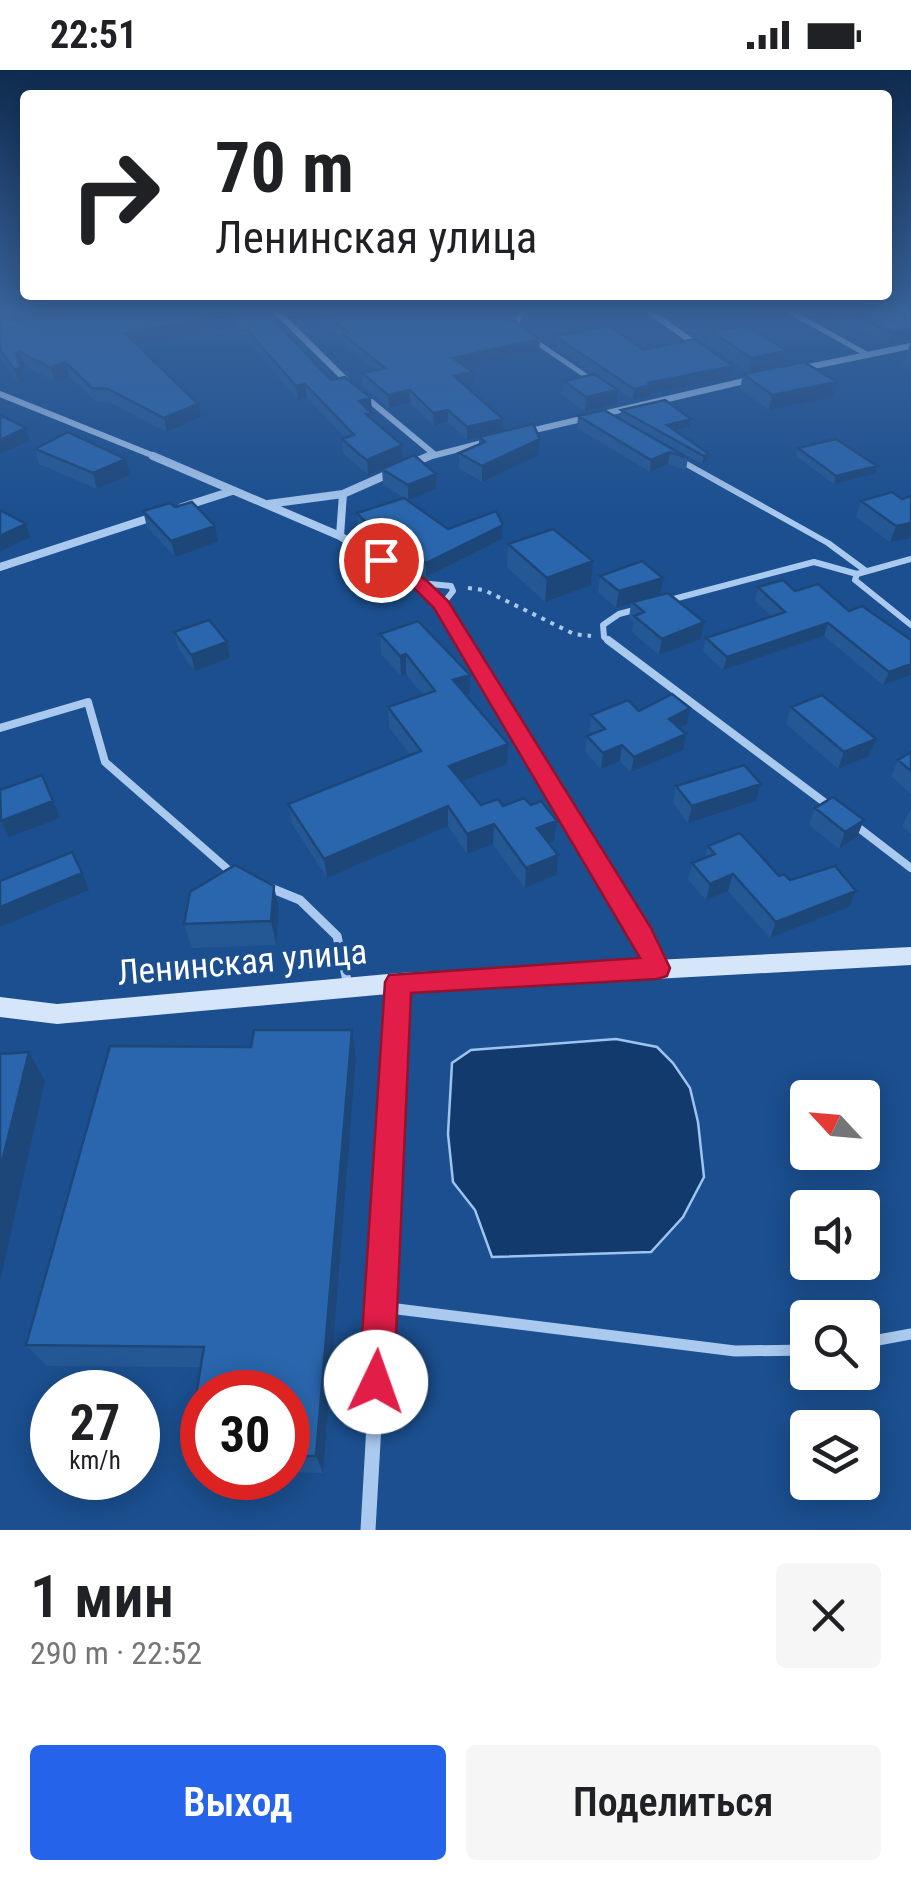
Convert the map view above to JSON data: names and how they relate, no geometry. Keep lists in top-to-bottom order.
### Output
{
  "streets": {
    "street": ["Ленинская улица"]
  },
  "north": "top left",
  "page": {
    "status": "22:51",
    "turn": ["70 m", "Ленинская улица"],
    "speed": "27 km/h",
    "limit": "30",
    "heading": ["1 мин", "290 m · 22:52"],
    "buttons": ["Выход", "Поделиться"]
  }
}
